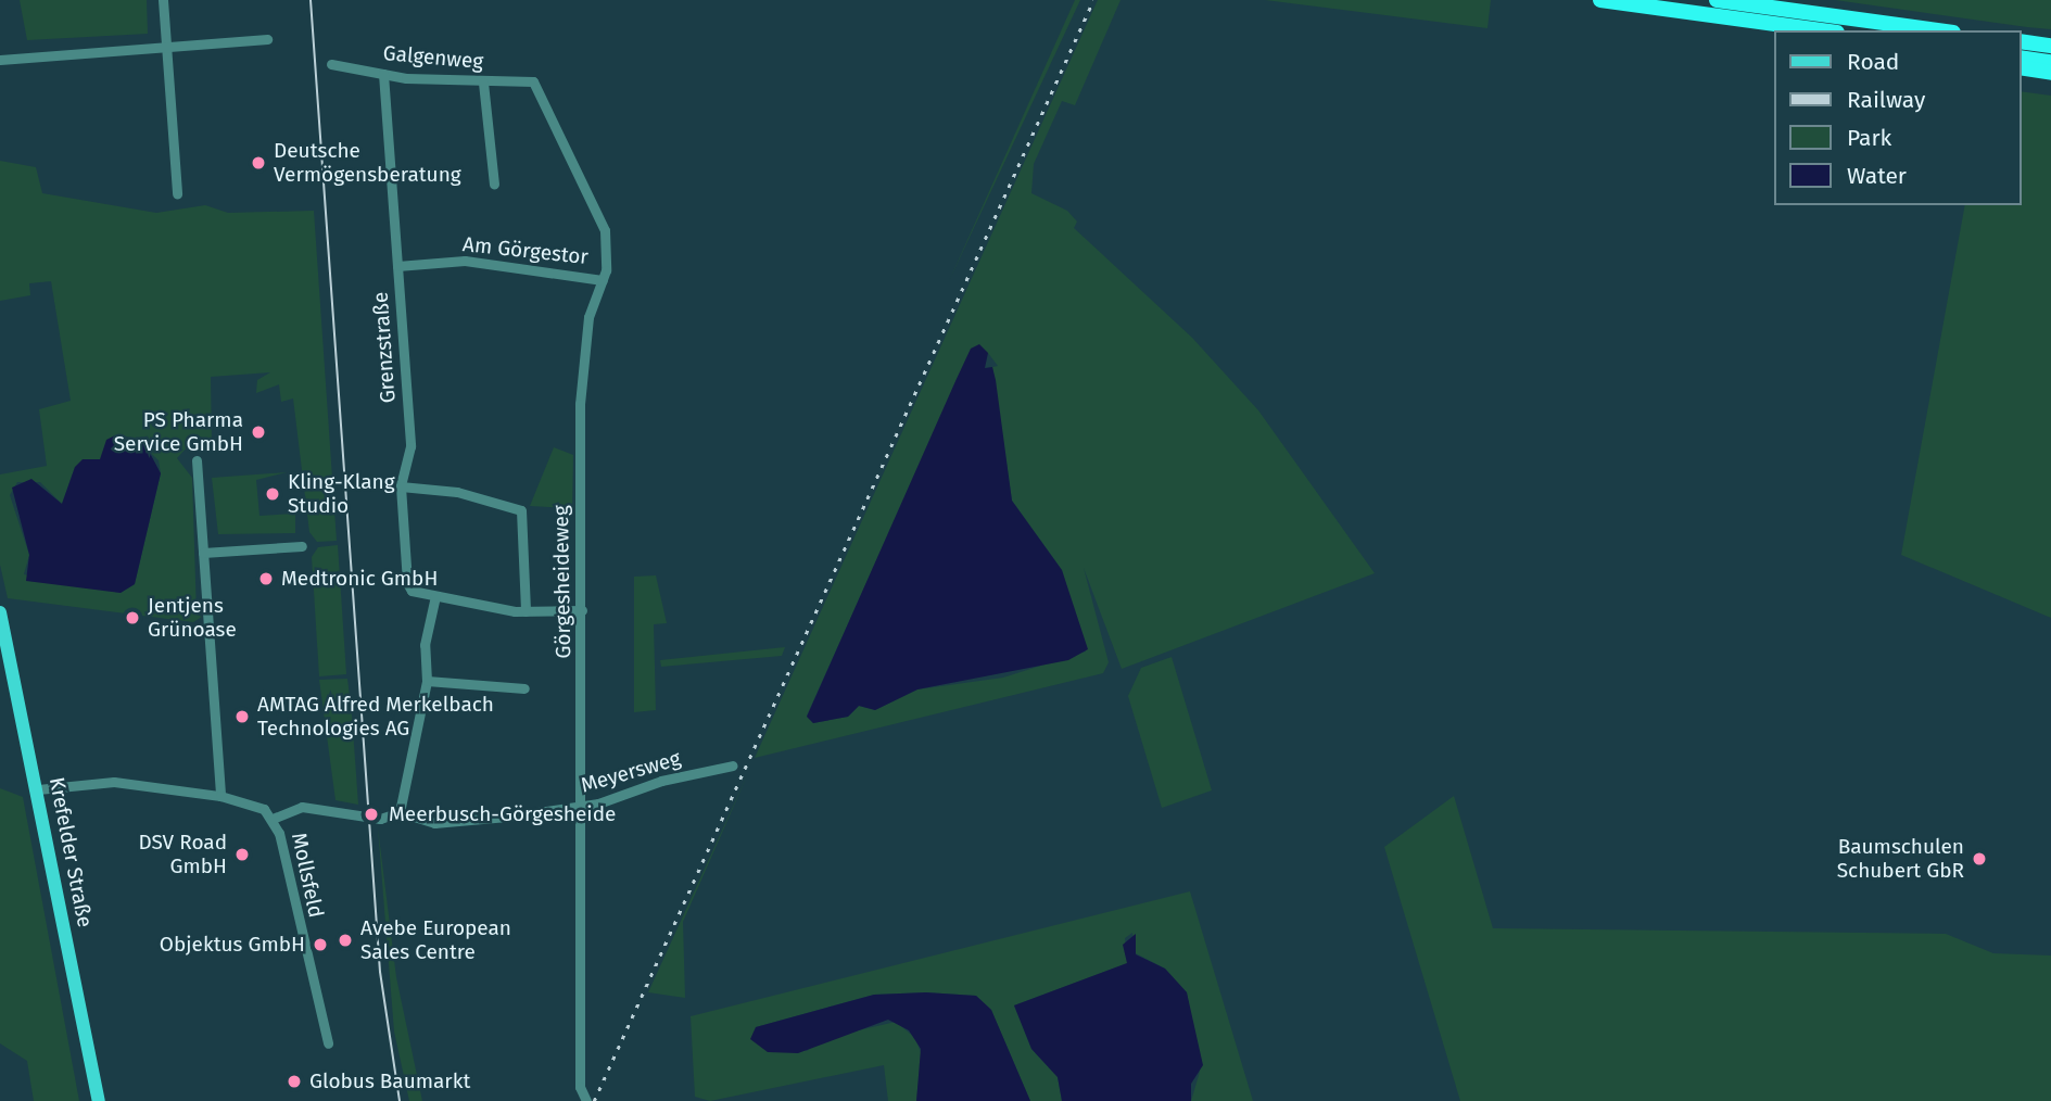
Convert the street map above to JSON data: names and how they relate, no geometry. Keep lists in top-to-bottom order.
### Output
{
  "streets": {
    "main road": ["Krefelder Straße"],
    "street": [
      "Galgenweg",
      "Am Görgestor",
      "Grenzstraße",
      "Görgesheideweg",
      "Meyersweg",
      "Mollsfeld"
    ]
  },
  "crossings": [
    ["Galgenweg", "Grenzstraße"],
    ["Galgenweg", "Görgesheideweg"],
    ["Am Görgestor", "Grenzstraße"],
    ["Am Görgestor", "Görgesheideweg"],
    ["Görgesheideweg", "Meyersweg"],
    ["Meyersweg", "Mollsfeld"],
    ["Krefelder Straße", "Mollsfeld"]
  ],
  "places": [
    "Deutsche Vermögensberatung",
    "PS Pharma Service GmbH",
    "Kling-Klang Studio",
    "Medtronic GmbH",
    "Jentjens Grünoase",
    "AMTAG Alfred Merkelbach Technologies AG",
    "Meerbusch-Görgesheide",
    "DSV Road GmbH",
    "Baumschulen Schubert GbR",
    "Avebe European Sales Centre",
    "Objektus GmbH",
    "Globus Baumarkt"
  ],
  "legend": [
    "Road",
    "Railway",
    "Park",
    "Water"
  ]
}
